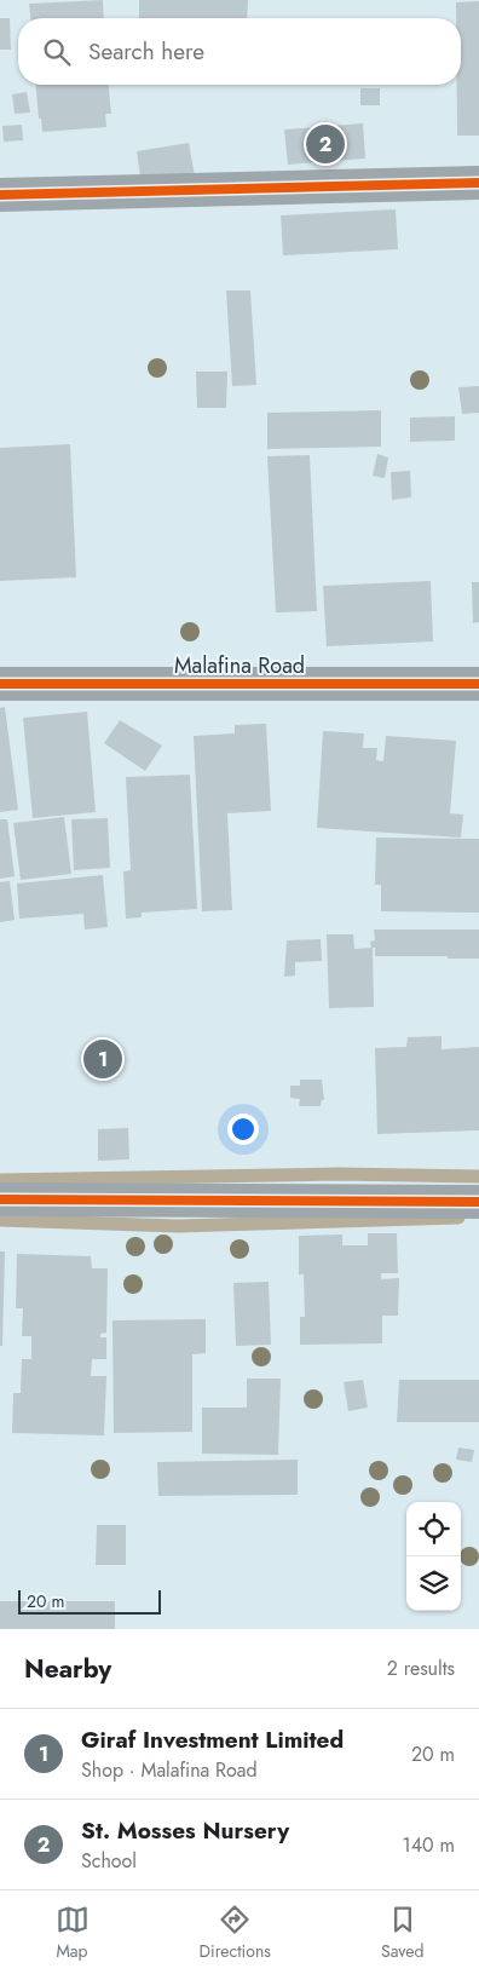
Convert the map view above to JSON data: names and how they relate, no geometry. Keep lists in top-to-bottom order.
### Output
{
  "streets": {
    "street": ["Malafina Road"]
  },
  "scale_bar": "20 m",
  "page": {
    "search": "Search here",
    "pins": ["2", "1"],
    "scale": "20 m",
    "heading": ["Nearby", "2 results"],
    "list": [
      {
        "mark": "1",
        "name": "Giraf Investment Limited",
        "note": "Shop · Malafina Road",
        "value": "20 m"
      },
      {
        "mark": "2",
        "name": "St. Mosses Nursery",
        "note": "School",
        "value": "140 m"
      }
    ],
    "nav": ["Map", "Directions", "Saved"]
  }
}
